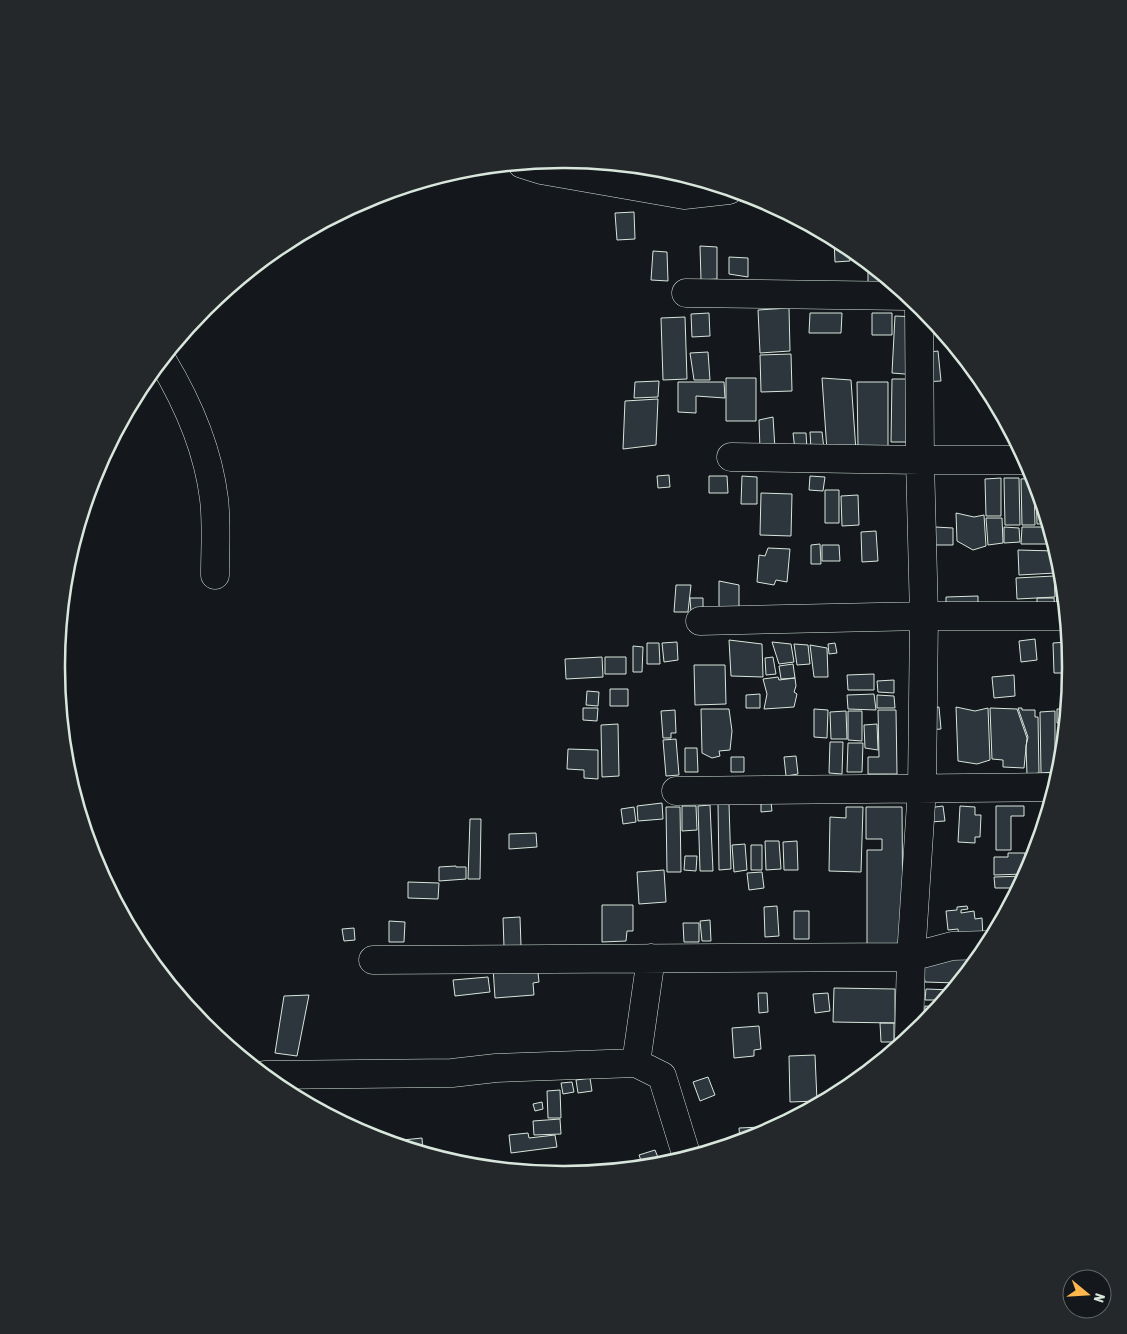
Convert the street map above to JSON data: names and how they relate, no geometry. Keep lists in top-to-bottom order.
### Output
{
  "north": "right"
}
